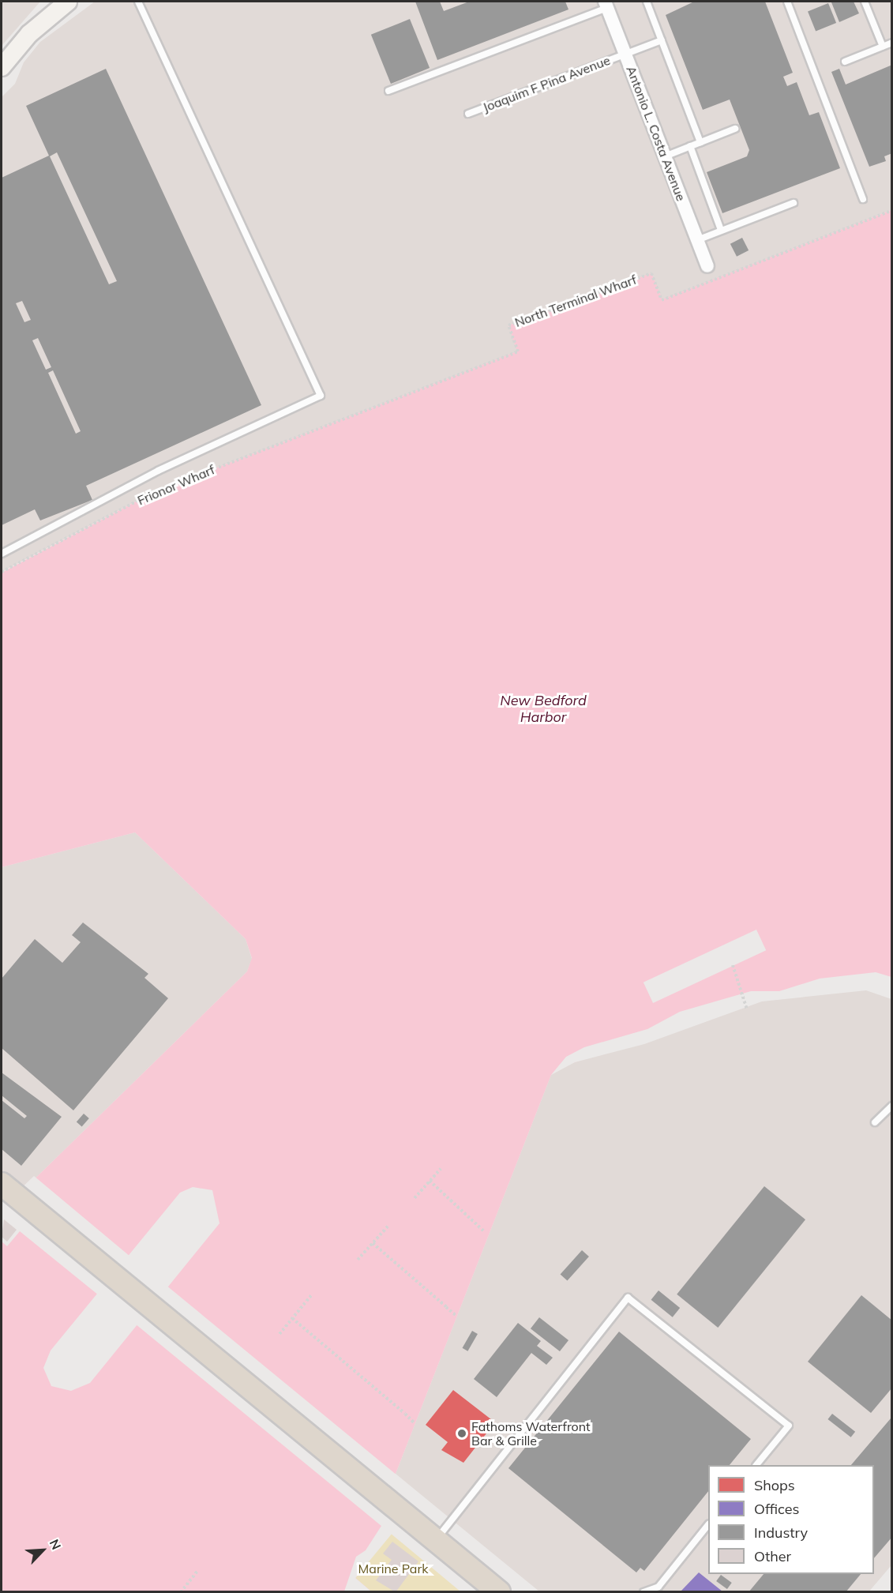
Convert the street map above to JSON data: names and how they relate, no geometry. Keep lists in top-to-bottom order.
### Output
{
  "streets": {
    "street": ["Antonio L. Costa Avenue"],
    "lane": ["Joaquim F Pina Avenue"],
    "path": ["North Terminal Wharf", "Frionor Wharf"]
  },
  "crossings": [
    ["Joaquim F Pina Avenue", "Antonio L. Costa Avenue"],
    ["North Terminal Wharf", "Frionor Wharf"]
  ],
  "water": ["New Bedford Harbor"],
  "parks": ["Marine Park"],
  "places": ["Fathoms Waterfront Bar & Grille"],
  "legend": [
    "Shops",
    "Offices",
    "Industry",
    "Other"
  ],
  "north": "top right"
}
